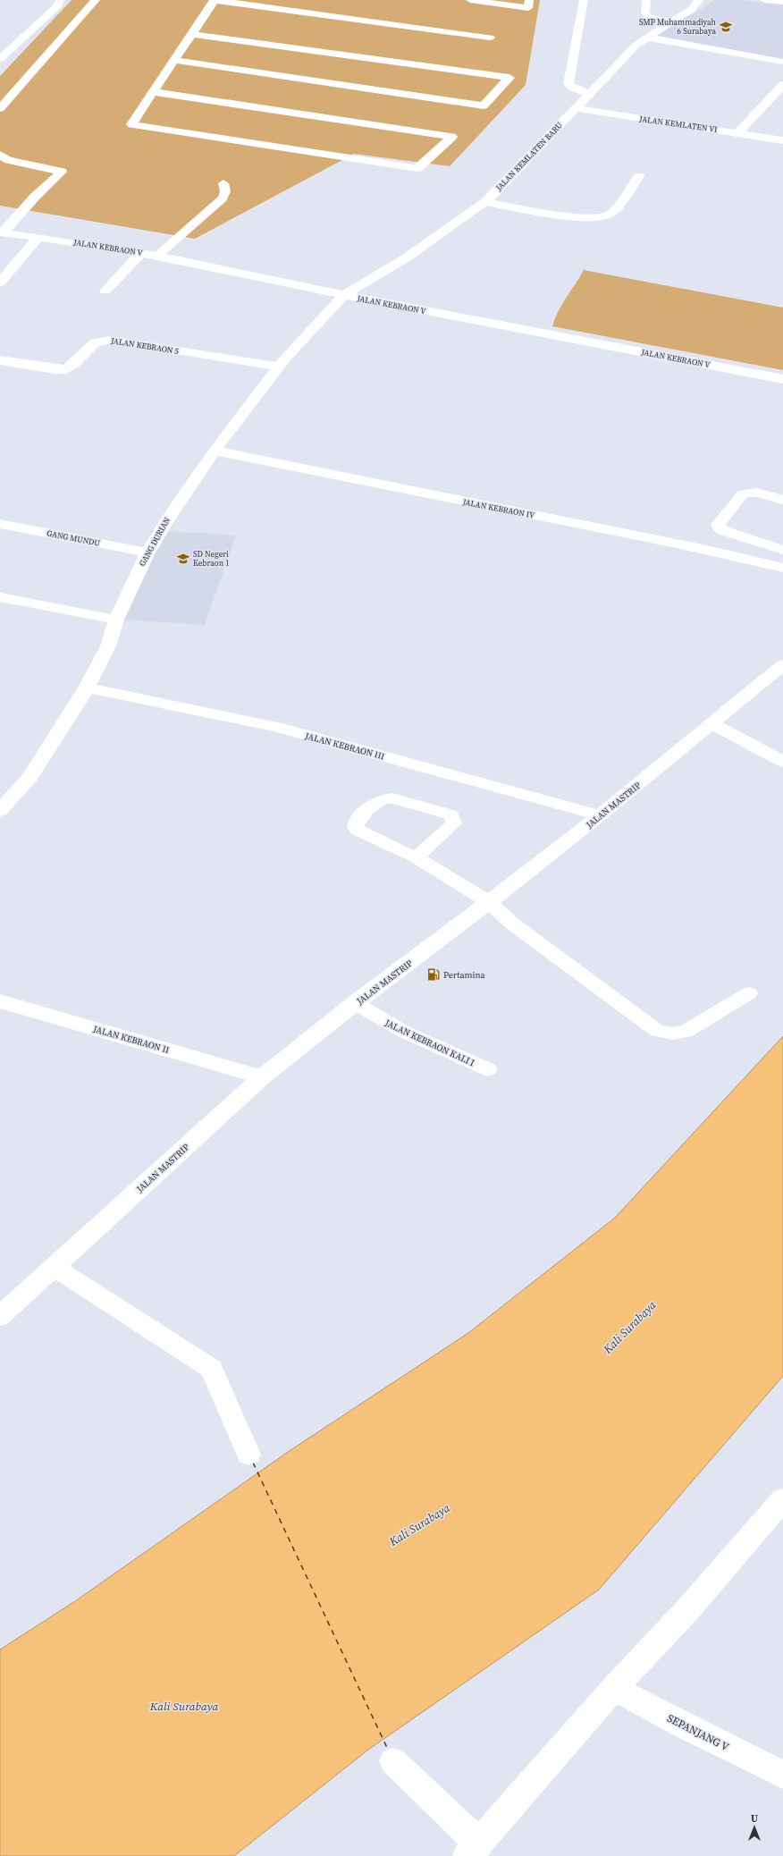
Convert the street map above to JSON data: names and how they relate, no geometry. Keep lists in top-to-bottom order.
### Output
{
  "streets": {
    "street": [
      "JALAN KEMLATEN VI",
      "JALAN KEMLATEN BARU",
      "JALAN KEBRAON V",
      "JALAN KEBRAON 5",
      "JALAN KEBRAON IV",
      "GANG MUNDU",
      "GANG DURIAN",
      "JALAN KEBRAON III",
      "JALAN MASTRIP",
      "JALAN KEBRAON II",
      "SEPANJANG V"
    ],
    "lane": ["JALAN KEBRAON KALI I"]
  },
  "crossings": [
    ["JALAN KEMLATEN VI", "JALAN KEMLATEN BARU"],
    ["JALAN KEMLATEN BARU", "JALAN KEBRAON V"],
    ["JALAN KEMLATEN BARU", "GANG DURIAN"],
    ["JALAN KEBRAON V", "GANG DURIAN"],
    ["JALAN KEBRAON 5", "GANG DURIAN"],
    ["JALAN KEBRAON IV", "GANG DURIAN"],
    ["GANG MUNDU", "GANG DURIAN"],
    ["GANG DURIAN", "JALAN KEBRAON III"],
    ["JALAN KEBRAON III", "JALAN MASTRIP"],
    ["JALAN MASTRIP", "JALAN KEBRAON II"],
    ["JALAN MASTRIP", "JALAN KEBRAON KALI I"]
  ],
  "water": ["Kali Surabaya"],
  "places": {
    "school or university": ["SMP Muhammadiyah 6 Surabaya", "SD Negeri Kebraon 1"],
    "fuel station": ["Pertamina"]
  },
  "north": "top"
}
